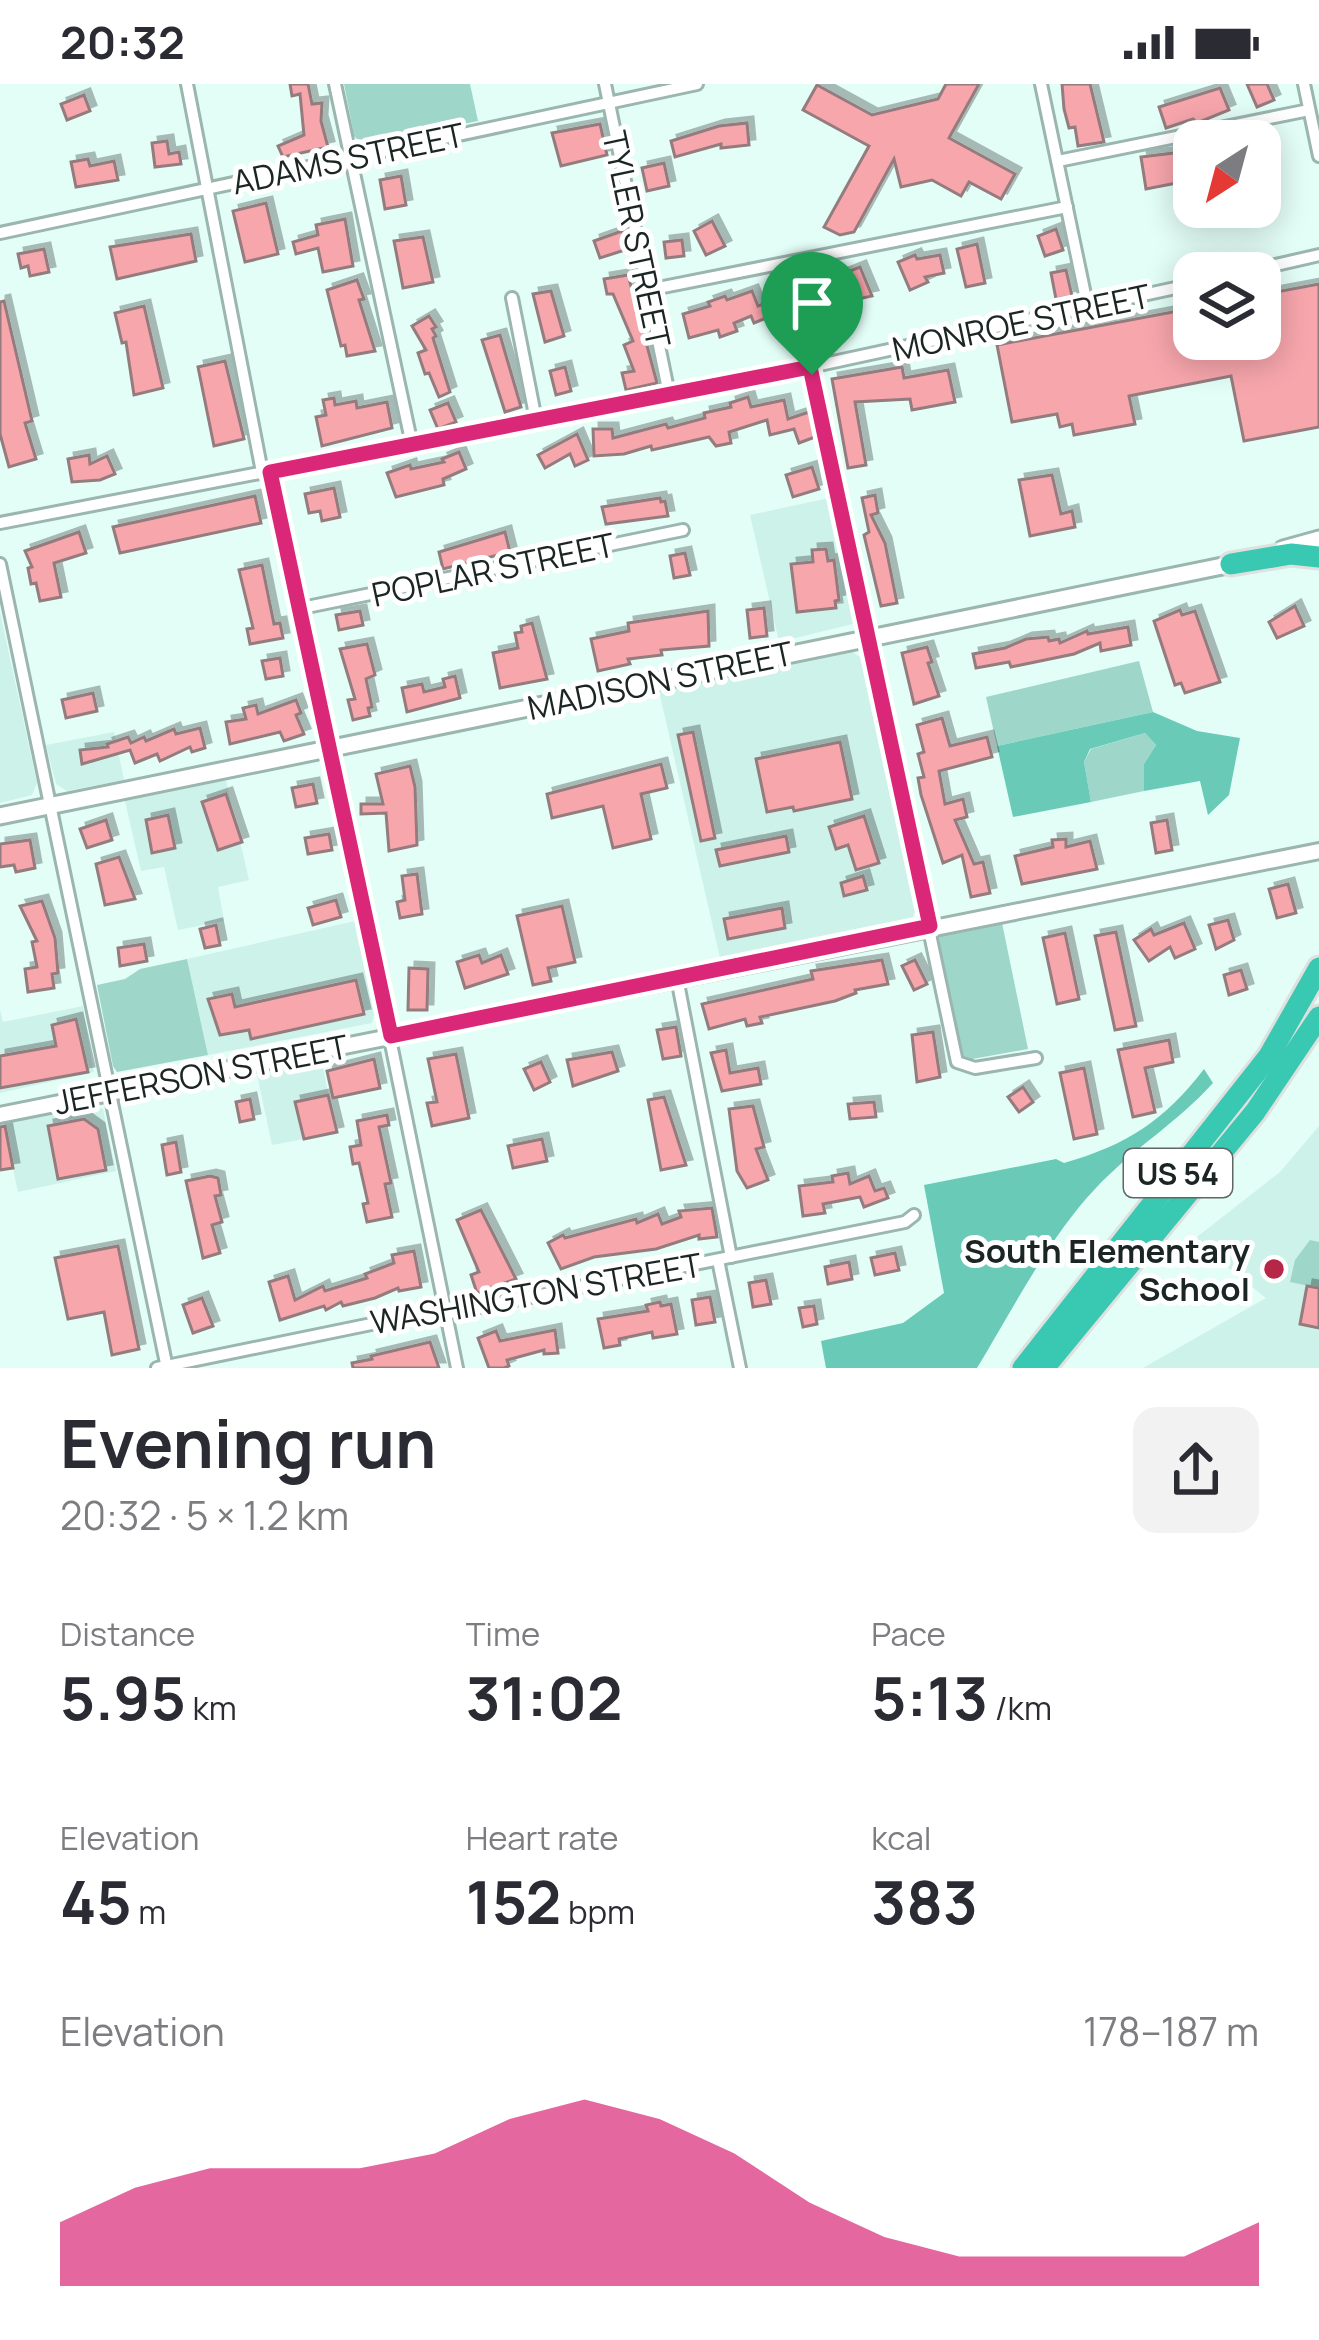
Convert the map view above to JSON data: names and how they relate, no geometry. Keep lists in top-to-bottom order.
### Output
{
  "streets": {
    "highway": ["US 54"],
    "main road": ["MADISON STREET"],
    "street": [
      "ADAMS STREET",
      "TYLER STREET",
      "MONROE STREET",
      "POPLAR STREET",
      "JEFFERSON STREET",
      "WASHINGTON STREET"
    ]
  },
  "crossings": [
    ["ADAMS STREET", "TYLER STREET"],
    ["TYLER STREET", "MONROE STREET"]
  ],
  "places": ["South Elementary School"],
  "north": "bottom left",
  "page": {
    "status": "20:32",
    "heading": ["Evening run", "20:32 · 5 × 1.2 km"],
    "stats": [
      ["Distance", "5.95 km"],
      ["Time", "31:02"],
      ["Pace", "5:13 /km"],
      ["Elevation", "45 m"],
      ["Heart rate", "152 bpm"],
      ["kcal", "383"]
    ],
    "chart": ["Elevation", "178–187 m"]
  }
}
